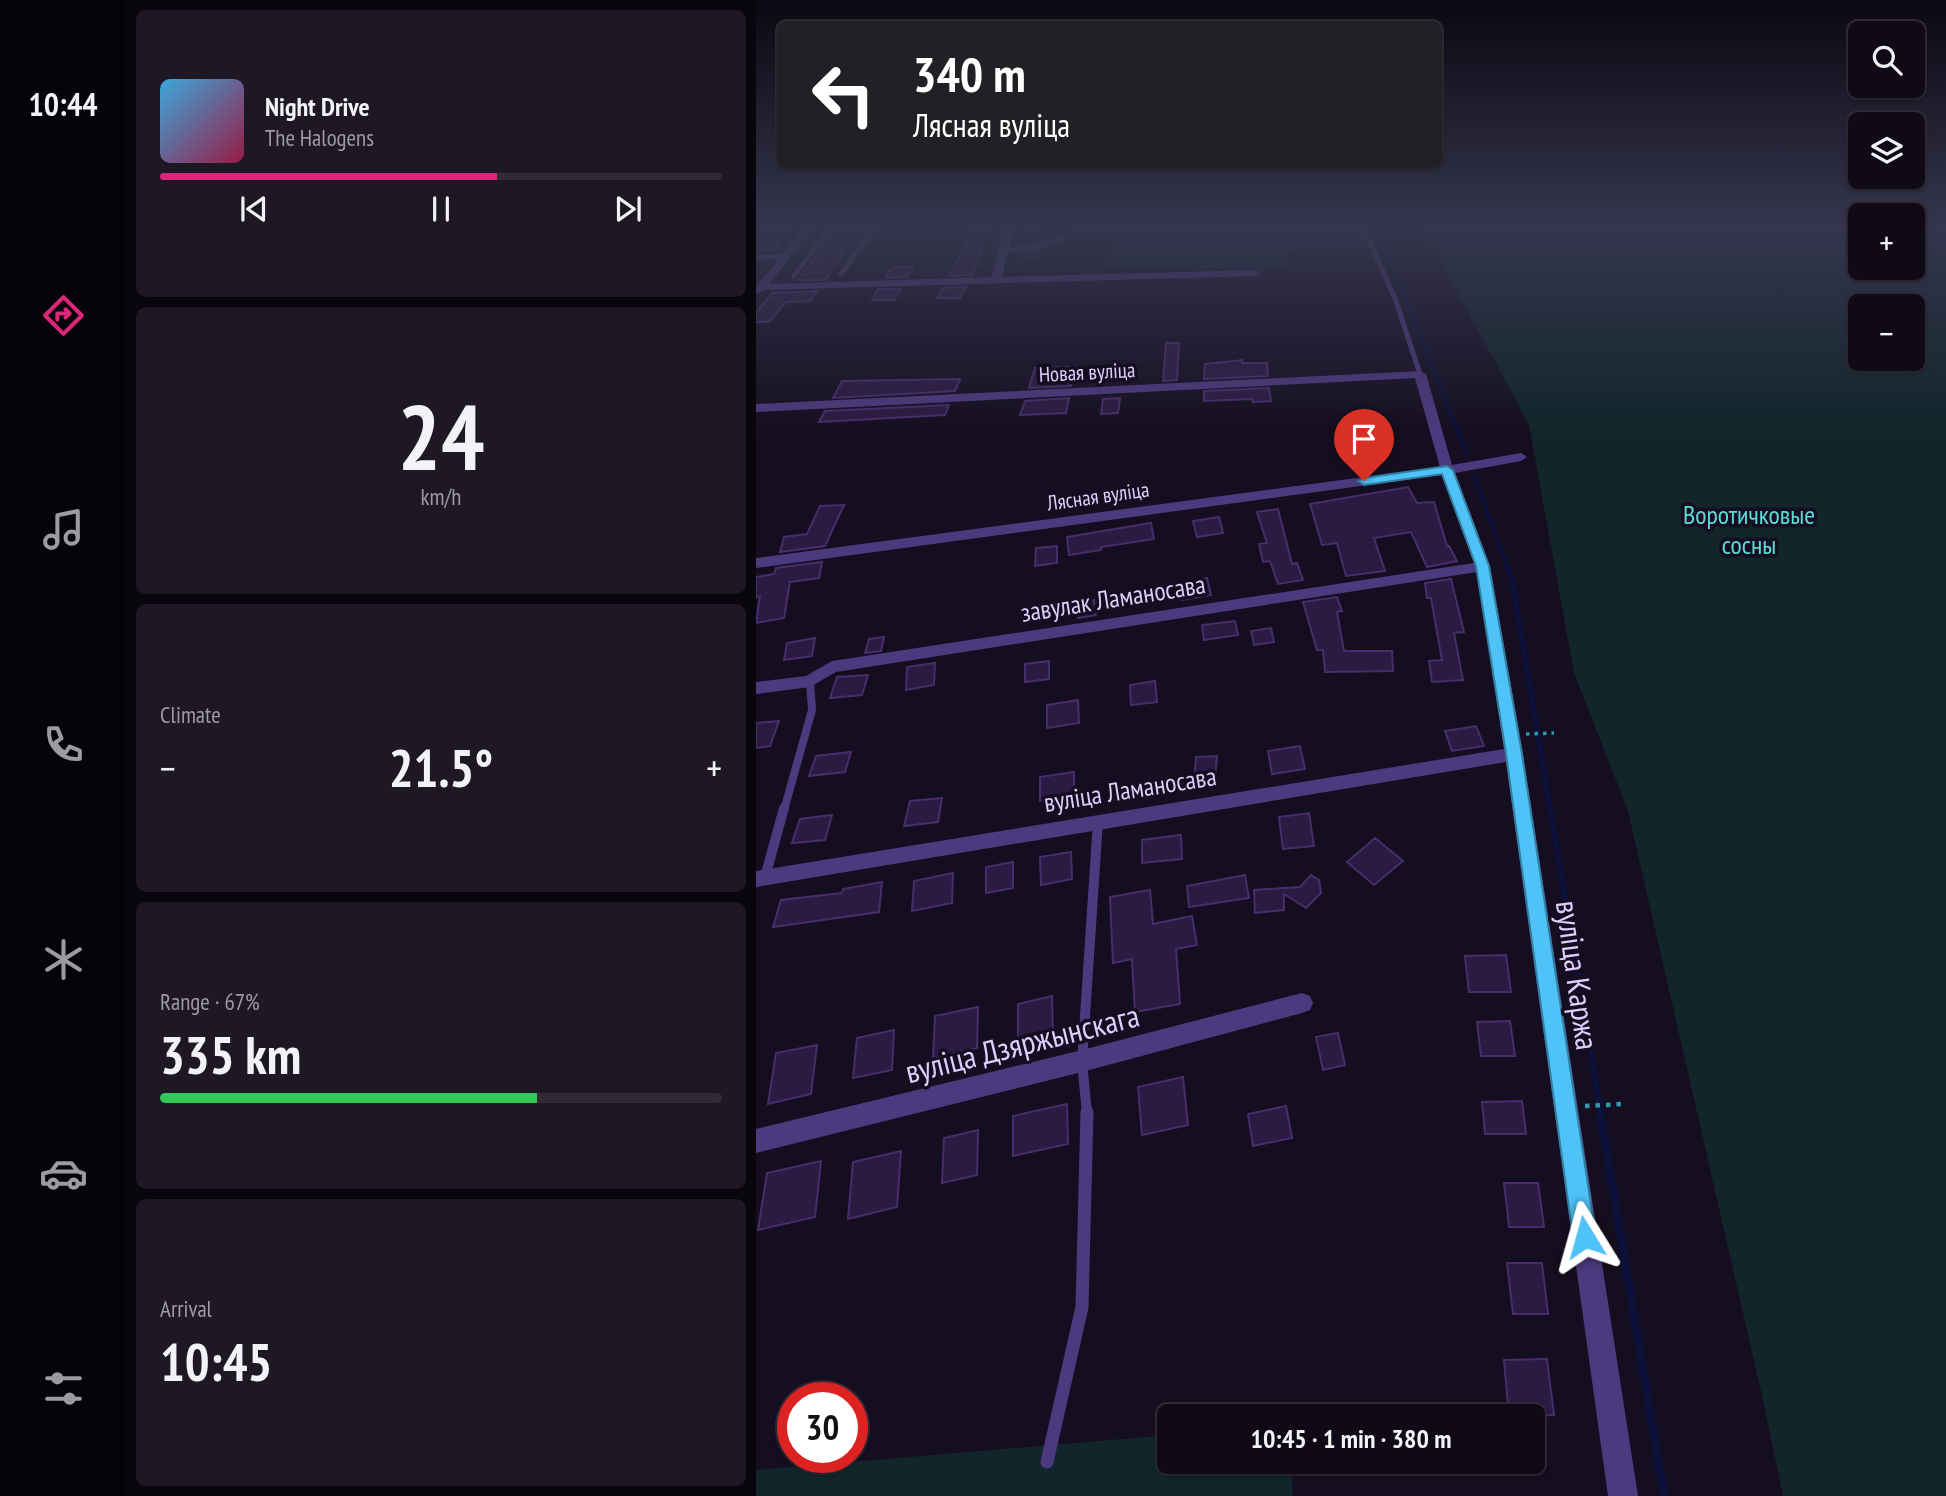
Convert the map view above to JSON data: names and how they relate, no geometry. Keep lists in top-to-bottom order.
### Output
{
  "streets": {
    "street": [
      "Новая вуліца",
      "Лясная вуліца",
      "завулак Ламаносава",
      "вуліца Ламаносава",
      "вуліца Каржа",
      "вуліца Дзяржынскага"
    ]
  },
  "crossings": [
    ["Лясная вуліца", "вуліца Каржа"],
    ["завулак Ламаносава", "вуліца Каржа"],
    ["вуліца Ламаносава", "вуліца Каржа"]
  ],
  "parks": ["Воротичковые сосны"],
  "page": {
    "tabs": "10:44",
    "map_buttons": ["+", "−"],
    "turn": ["340 m", "Лясная вуліца"],
    "song": ["Night Drive", "The Halogens"],
    "tile": [
      ["24", "km/h"],
      "Climate",
      ["Range · 67%", "335 km"],
      ["Arrival", "10:45"]
    ],
    "heat": ["−", "21.5°", "+"],
    "limit": "30",
    "trip": "10:45 · 1 min · 380 m"
  }
}
